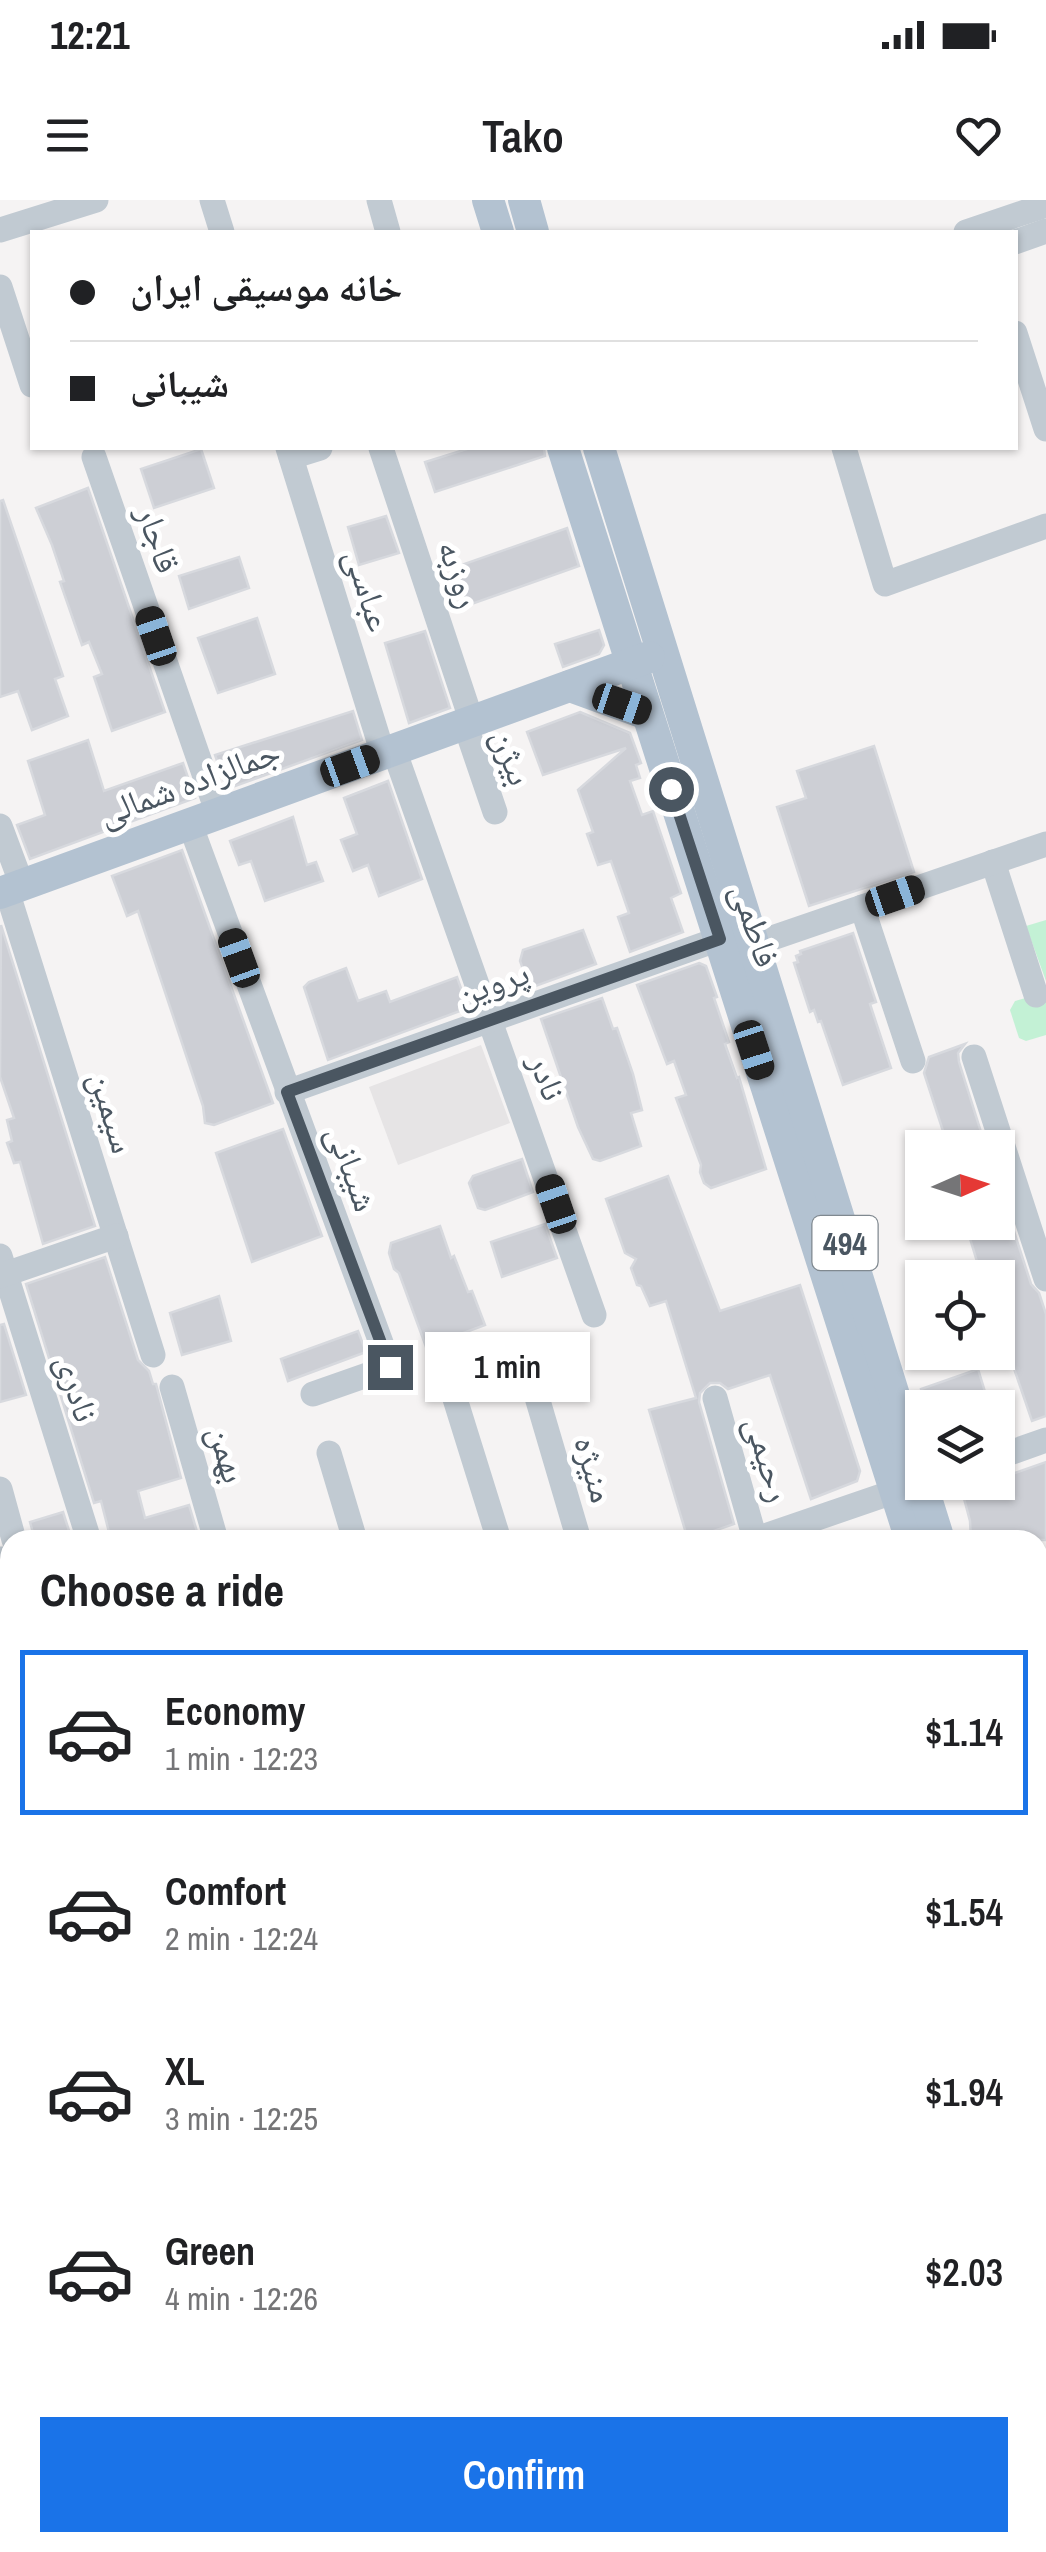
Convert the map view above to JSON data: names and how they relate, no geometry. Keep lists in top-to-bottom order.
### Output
{
  "streets": {
    "main road": ["جمالزاده شمالی", "فاطمی", "494"],
    "street": [
      "قاجار",
      "روزبه",
      "عباسی",
      "بیژن",
      "پروین",
      "نادر",
      "سیمین",
      "شیبانی",
      "نادری",
      "بهمن",
      "رحیمی",
      "منیژه"
    ]
  },
  "crossings": [
    ["قاجار", "جمالزاده شمالی"],
    ["قاجار", "شیبانی"],
    ["روزبه", "بیژن"],
    ["روزبه", "جمالزاده شمالی"],
    ["عباسی", "جمالزاده شمالی"],
    ["عباسی", "نادر"],
    ["بیژن", "جمالزاده شمالی"],
    ["جمالزاده شمالی", "فاطمی"],
    ["جمالزاده شمالی", "نادر"],
    ["جمالزاده شمالی", "سیمین"],
    ["جمالزاده شمالی", "شیبانی"],
    ["فاطمی", "پروین"],
    ["پروین", "نادر"],
    ["پروین", "شیبانی"]
  ],
  "north": "right",
  "page": {
    "status": "12:21",
    "header": "Tako",
    "banner": ["خانه موسیقی ایران", "شیبانی"],
    "bubble": "1 min",
    "heading": "Choose a ride",
    "list": [
      {
        "name": "Economy",
        "note": "1 min · 12:23",
        "value": "$1.14"
      },
      {
        "name": "Comfort",
        "note": "2 min · 12:24",
        "value": "$1.54"
      },
      {
        "name": "XL",
        "note": "3 min · 12:25",
        "value": "$1.94"
      },
      {
        "name": "Green",
        "note": "4 min · 12:26",
        "value": "$2.03"
      }
    ],
    "buttons": "Confirm"
  }
}
